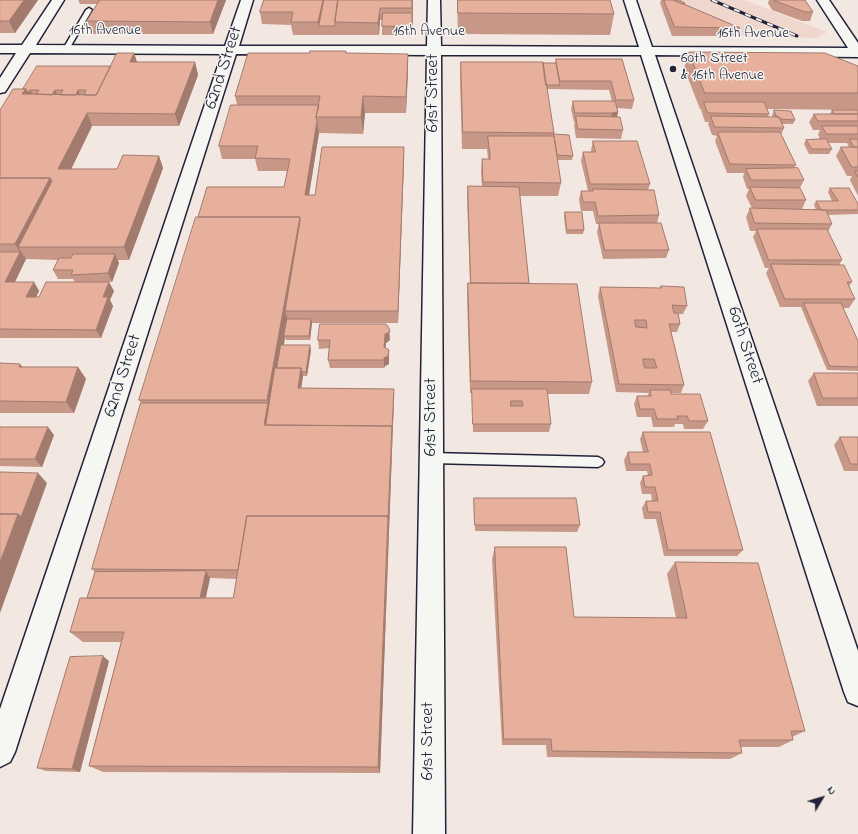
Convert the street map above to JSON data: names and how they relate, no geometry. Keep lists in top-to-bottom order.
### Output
{
  "streets": {
    "street": [
      "16th Avenue",
      "62nd Street",
      "61st Street",
      "60th Street"
    ]
  },
  "crossings": [
    ["16th Avenue", "62nd Street"],
    ["16th Avenue", "61st Street"],
    ["16th Avenue", "60th Street"]
  ],
  "places": ["60th Street & 16th Avenue"],
  "north": "top right"
}
